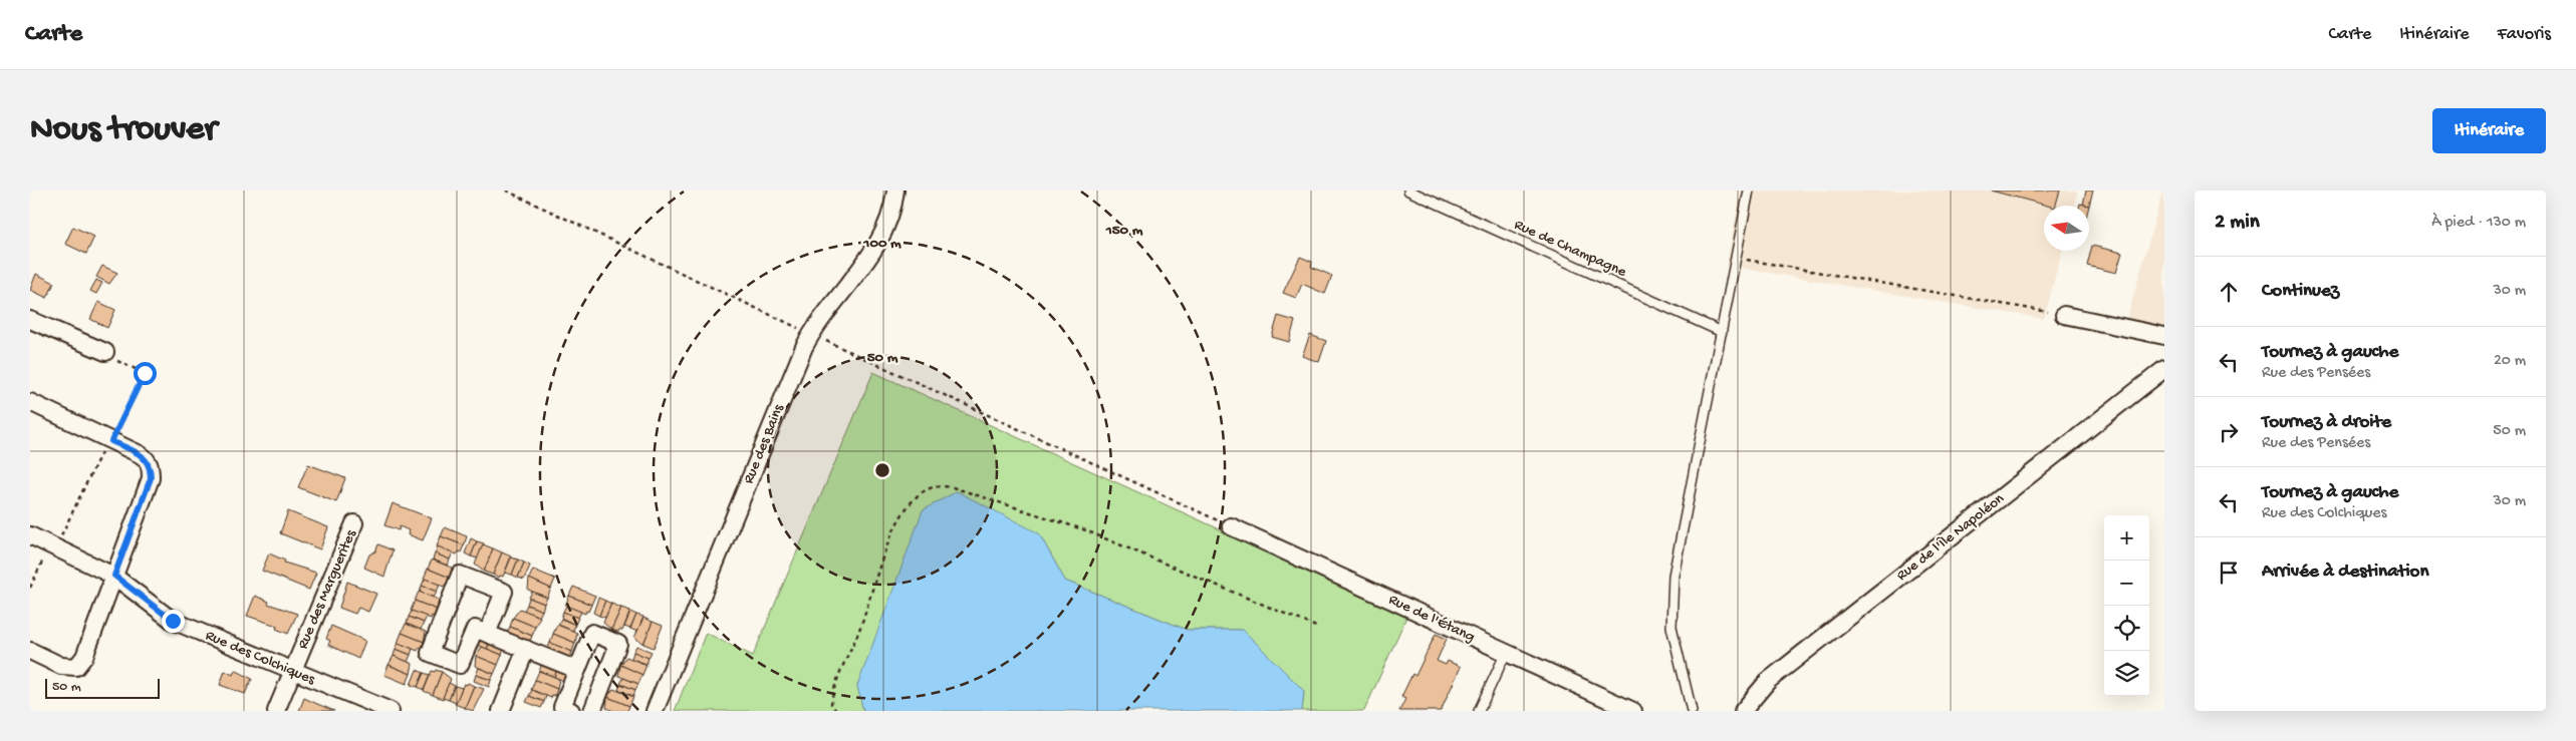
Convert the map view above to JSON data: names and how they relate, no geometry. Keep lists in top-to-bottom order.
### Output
{
  "streets": {
    "street": [
      "Rue des Bains",
      "Rue de l'Île Napoléon",
      "Rue des Marguerites",
      "Rue de l'Étang",
      "Rue des Colchiques"
    ],
    "lane": ["Rue de Champagne"]
  },
  "crossings": [
    ["Rue des Marguerites", "Rue des Colchiques"]
  ],
  "scale_bar": "50 m",
  "north": "left",
  "page": {
    "header": "Carte",
    "nav": ["Carte", "Itinéraire", "Favoris"],
    "buttons": "Itinéraire",
    "title": "Nous trouver",
    "heading": ["2 min", "À pied · 130 m"],
    "list": [
      ["Continuez", "30 m"],
      ["Tournez à gauche", "Rue des Pensées", "20 m"],
      ["Tournez à droite", "Rue des Pensées", "50 m"],
      ["Tournez à gauche", "Rue des Colchiques", "30 m"],
      "Arrivée à destination"
    ],
    "map_buttons": ["+", "−"],
    "scale": "50 m"
  },
  "rings": ["150 m", "100 m", "50 m"]
}
